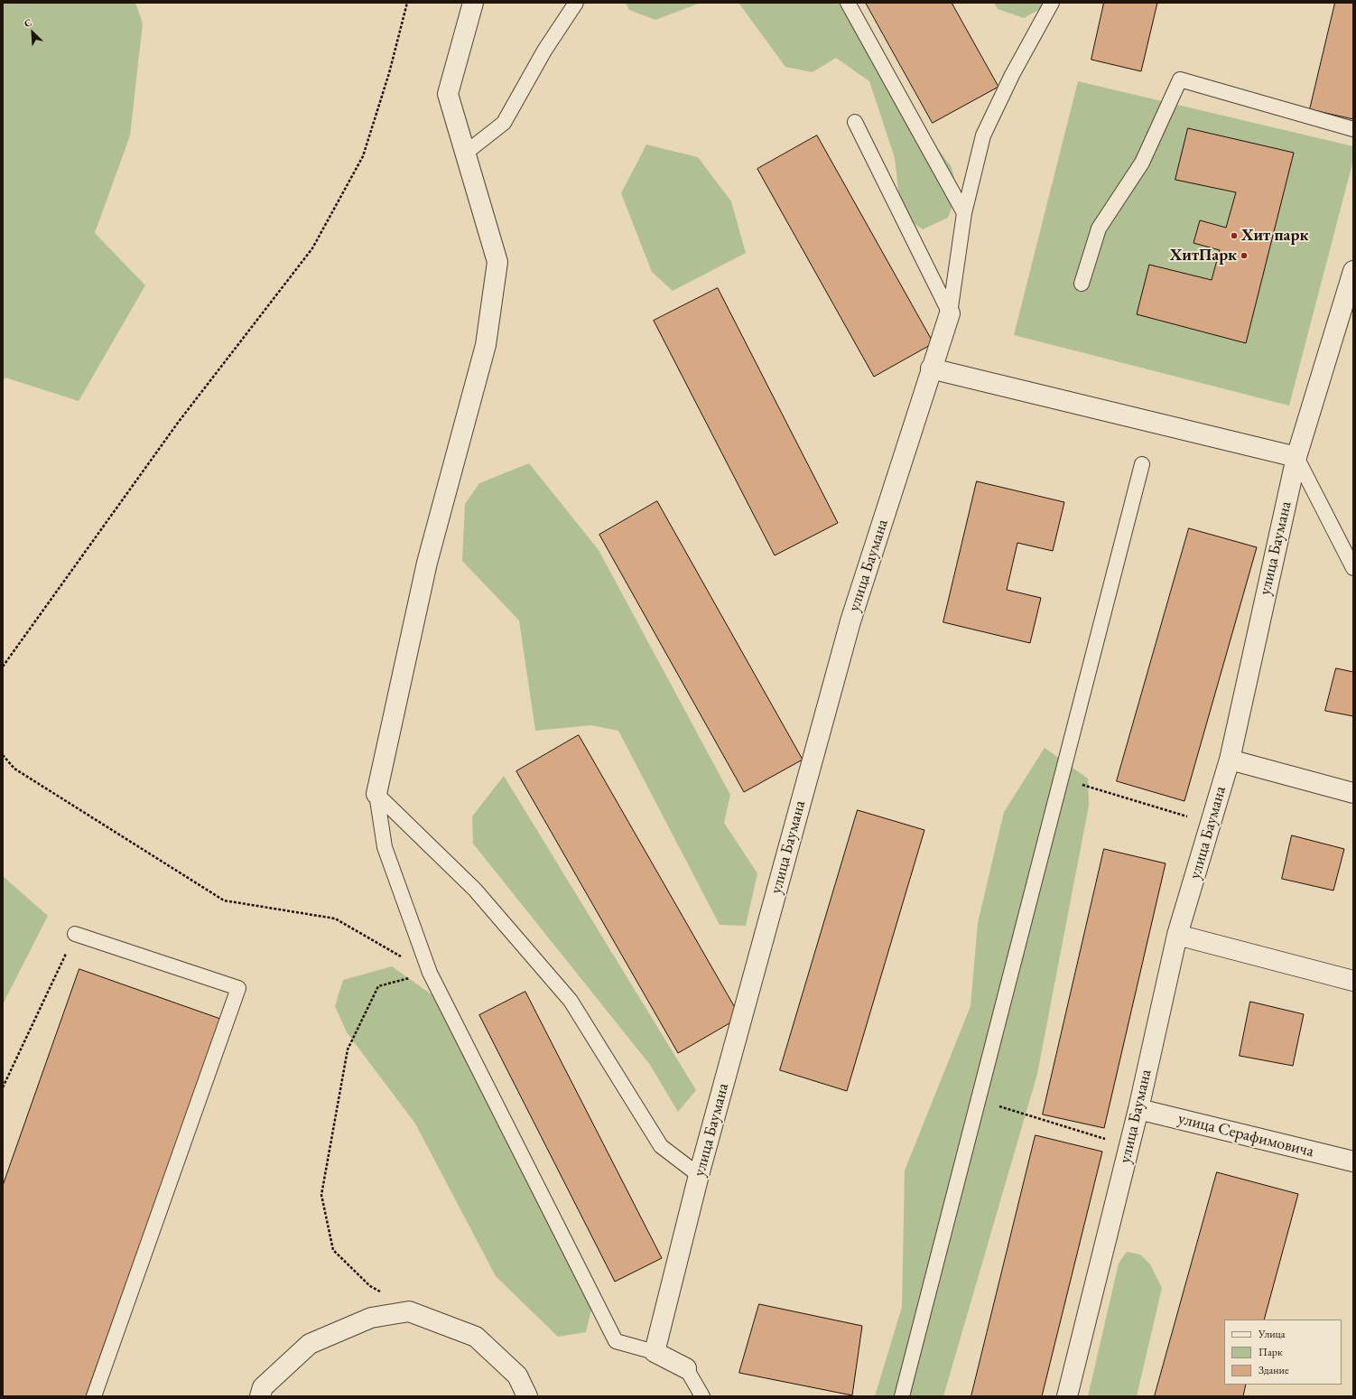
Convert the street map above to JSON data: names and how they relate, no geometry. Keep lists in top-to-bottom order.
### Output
{
  "streets": {
    "street": ["улица Баумана", "улица Серафимовича"]
  },
  "crossings": [
    ["улица Баумана", "улица Серафимовича"]
  ],
  "places": ["Хит парк", "ХитПарк"],
  "legend": ["Улица", "Парк", "Здание"],
  "north": "top left"
}
